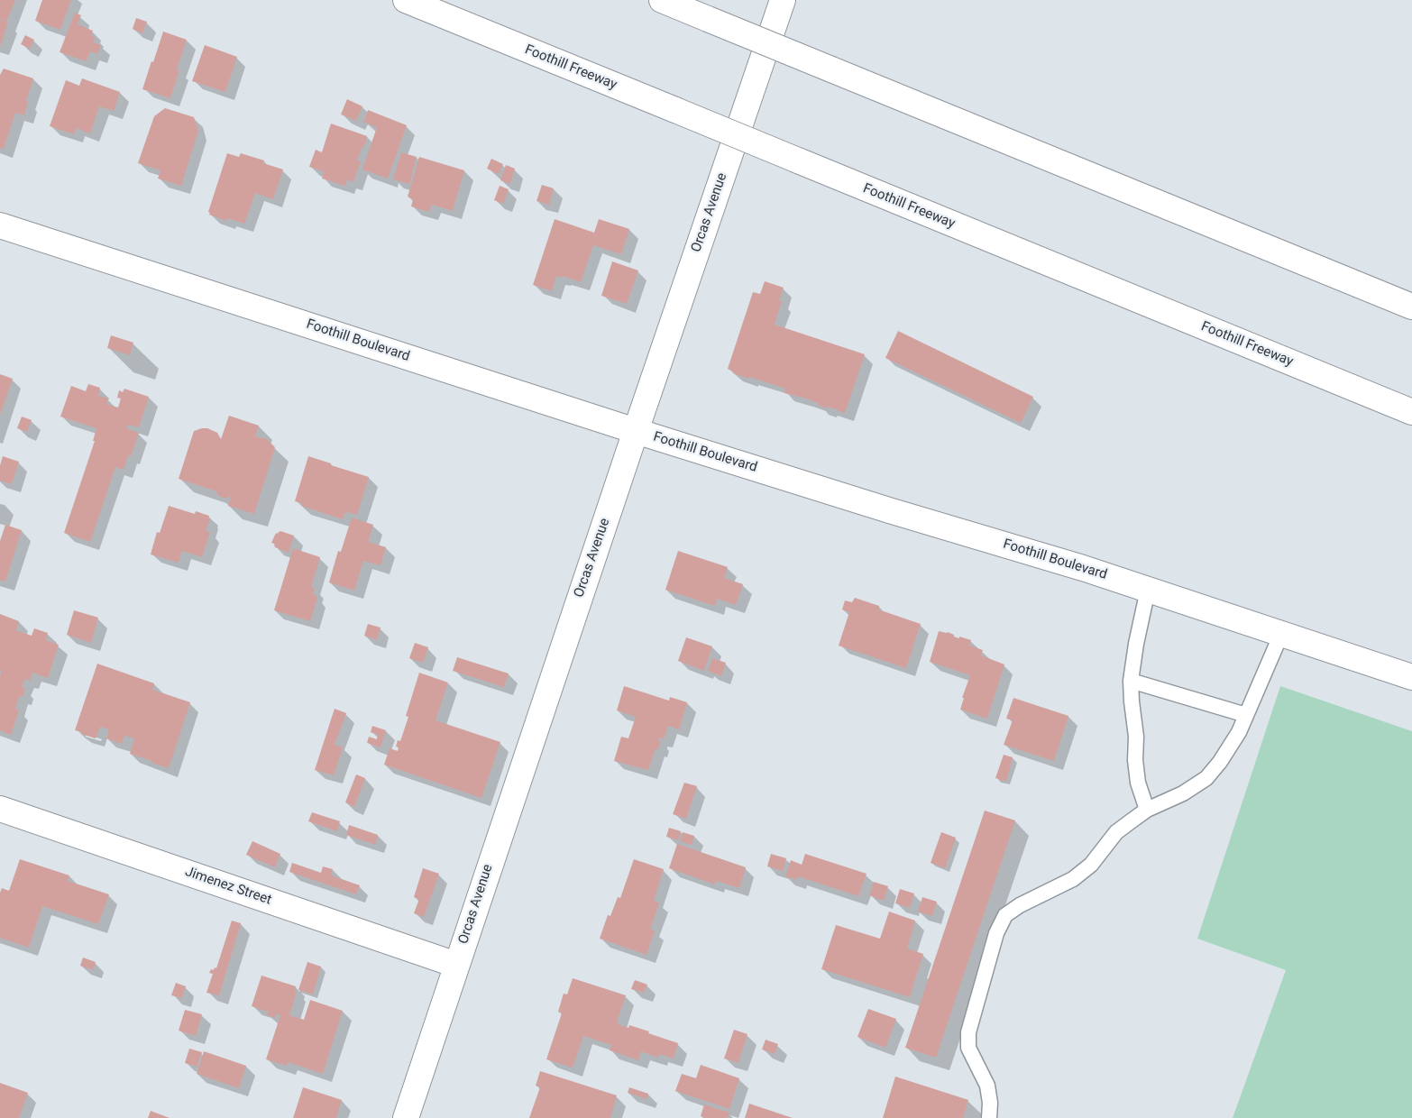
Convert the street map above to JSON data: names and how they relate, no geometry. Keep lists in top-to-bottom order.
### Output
{
  "streets": {
    "main road": [
      "Foothill Freeway",
      "Orcas Avenue",
      "Foothill Boulevard",
      "Jimenez Street"
    ]
  },
  "crossings": [
    ["Orcas Avenue", "Foothill Boulevard"],
    ["Orcas Avenue", "Jimenez Street"]
  ]
}
